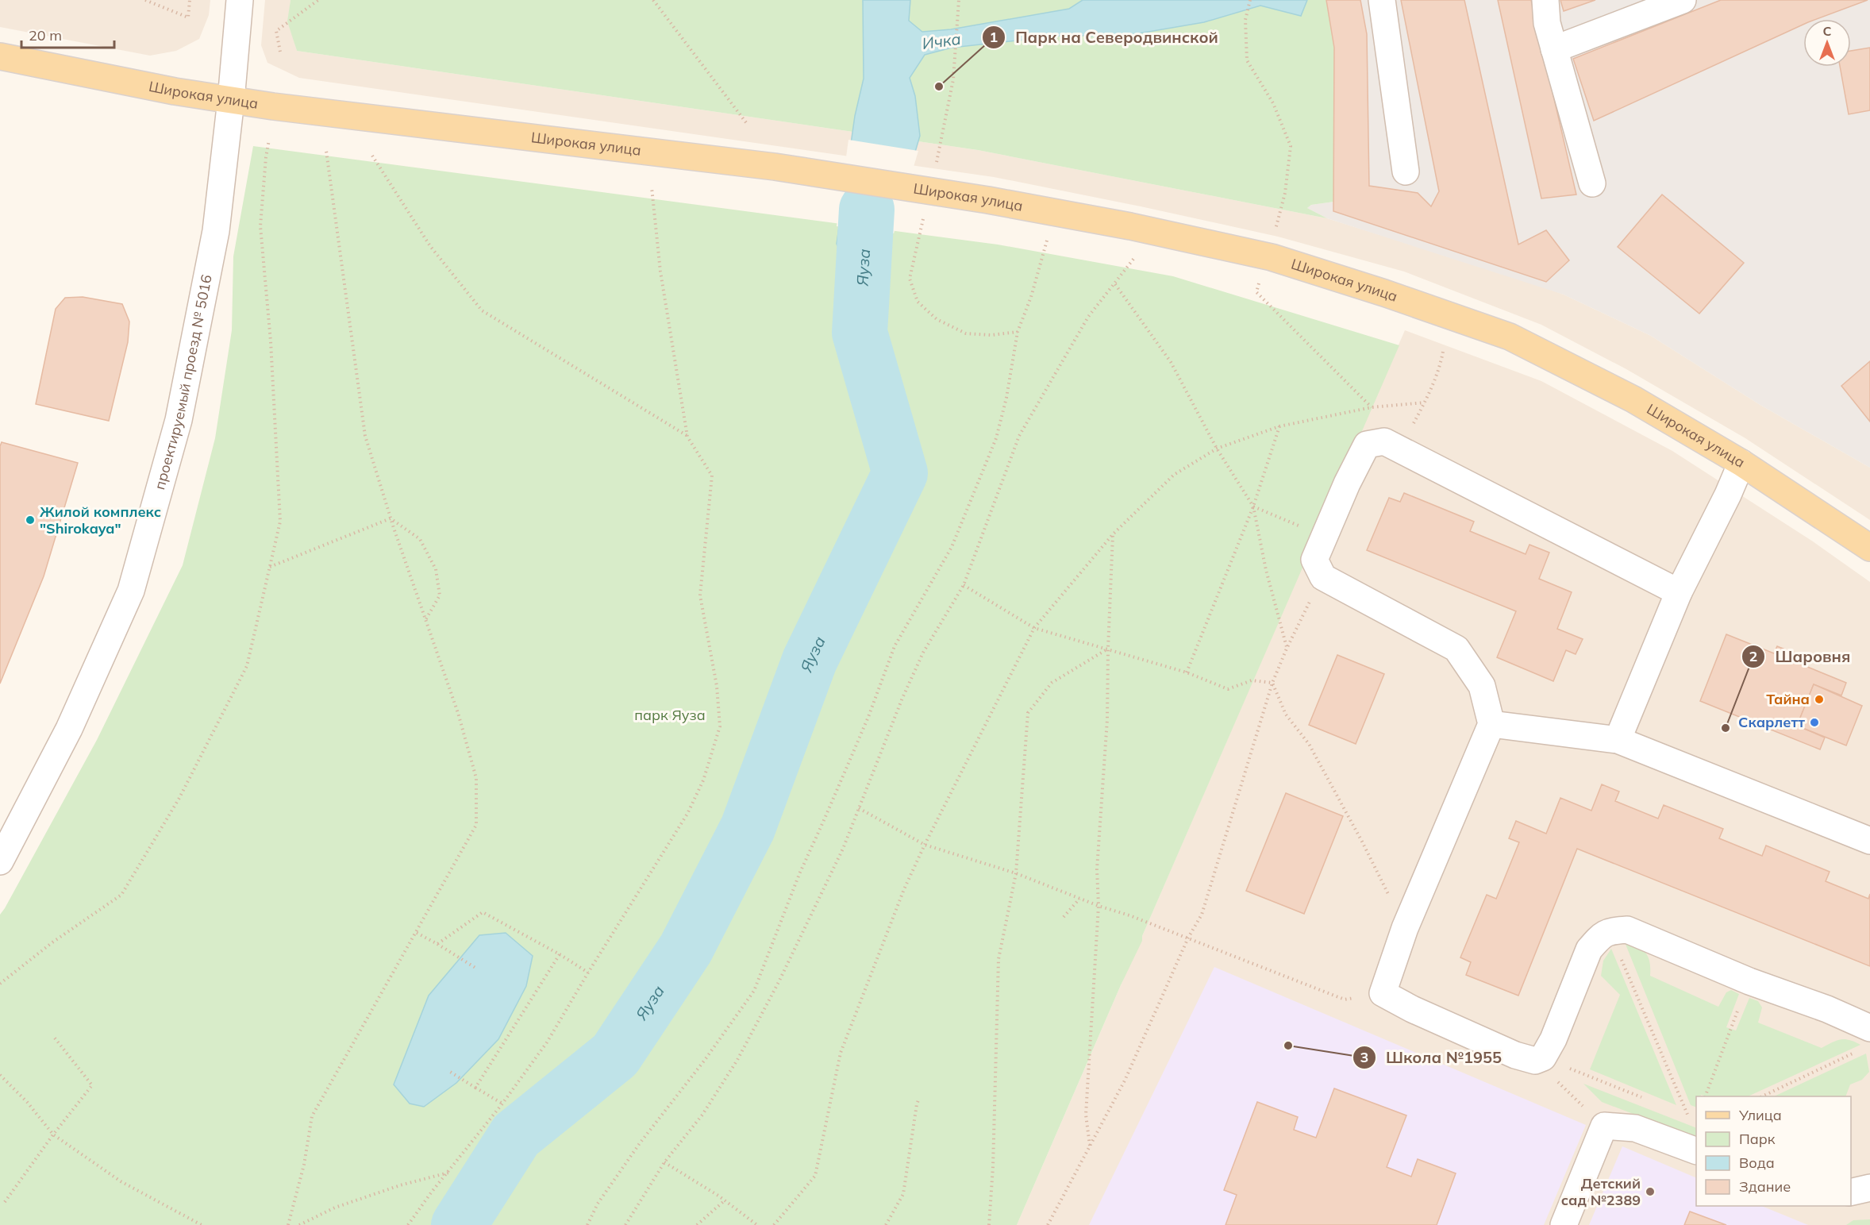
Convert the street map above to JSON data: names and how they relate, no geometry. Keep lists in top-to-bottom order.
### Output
{
  "streets": {
    "main road": ["Широкая улица"],
    "street": ["проектируемый проезд № 5016"]
  },
  "crossings": [
    ["Широкая улица", "проектируемый проезд № 5016"]
  ],
  "water": ["Ичка", "Яуза"],
  "parks": ["парк Яуза"],
  "places": [
    "Парк на Северодвинской",
    "Жилой комплекс \"Shirokaya\"",
    "Тайна",
    "Скарлетт",
    "Шаровня",
    "Школа №1955",
    "Детский сад №2389"
  ],
  "legend": [
    "Улица",
    "Парк",
    "Вода",
    "Здание"
  ],
  "scale_bar": "20 m",
  "north": "top"
}
